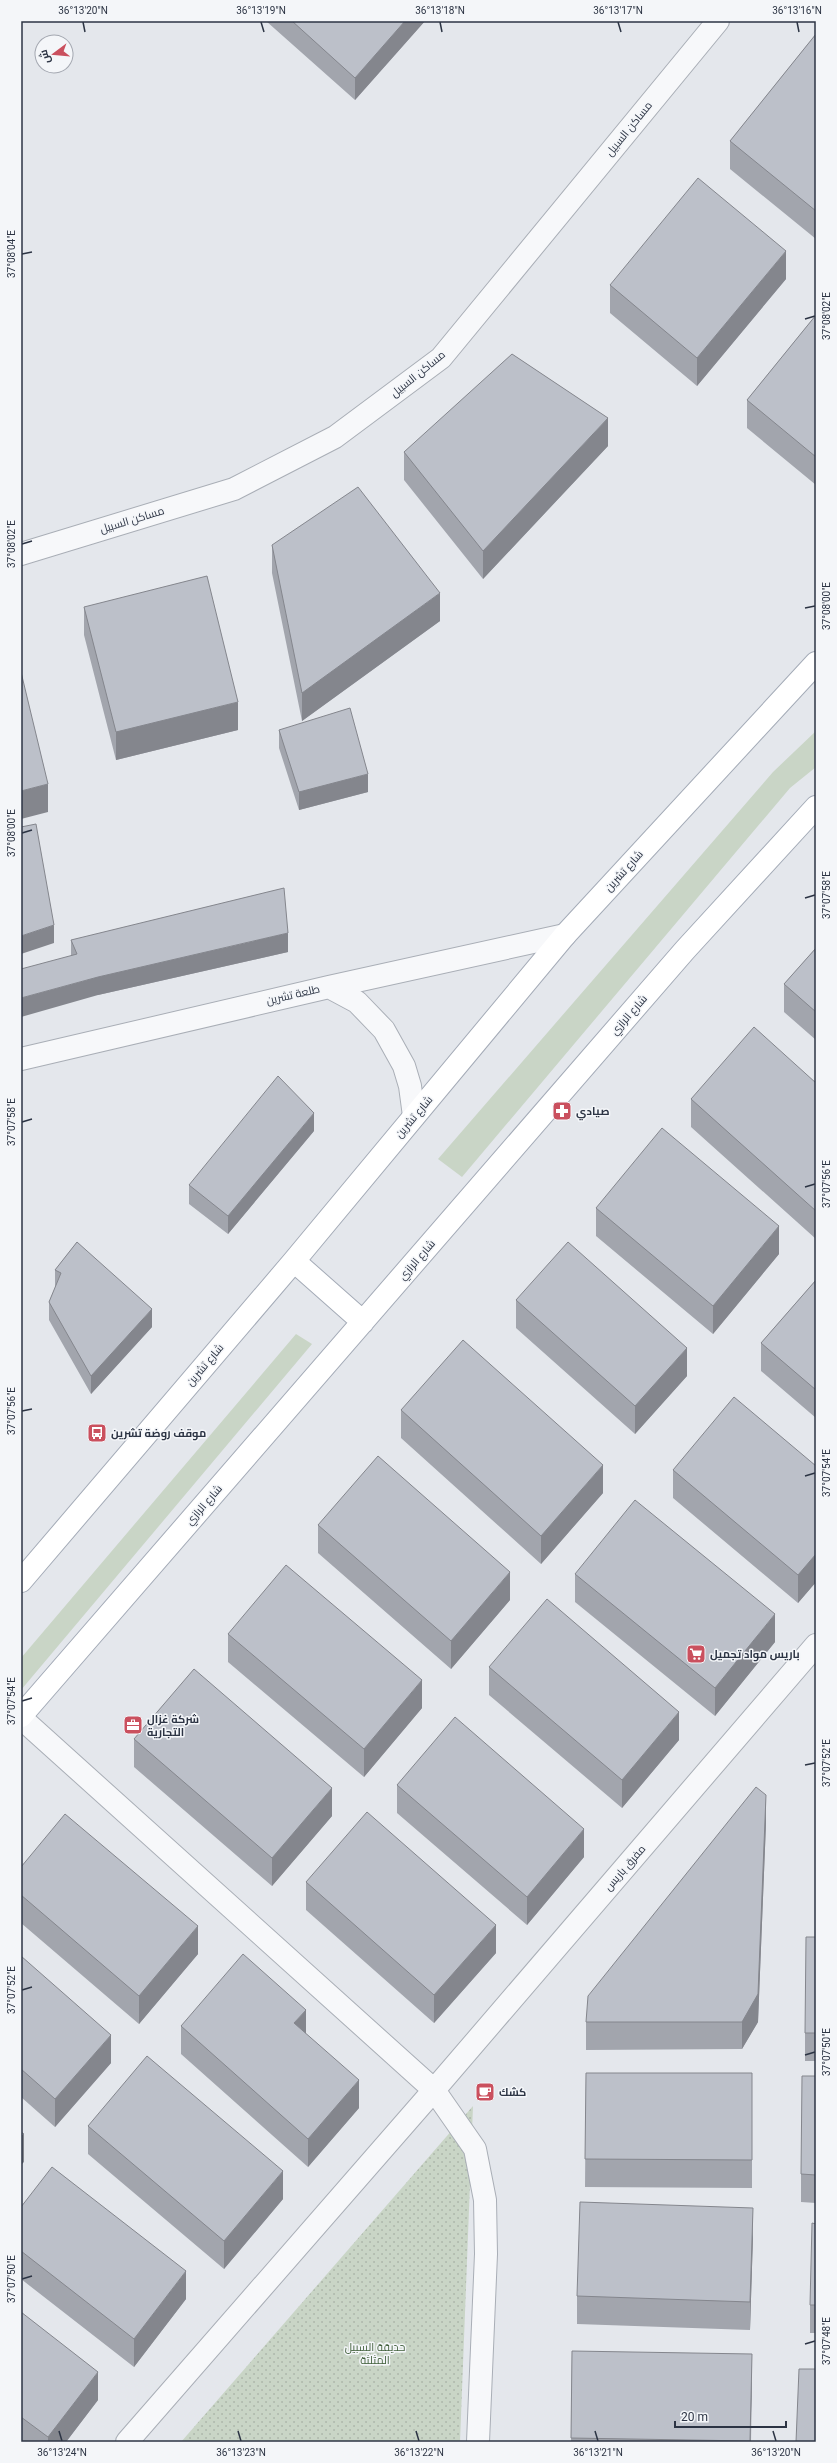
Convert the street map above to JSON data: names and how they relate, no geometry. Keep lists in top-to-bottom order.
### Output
{
  "streets": {
    "main road": ["شارع تشرين", "شارع الرازي"],
    "street": ["مساكن السبيل", "طلعة تشرين", "مفرق باريس"]
  },
  "crossings": [
    ["شارع تشرين", "طلعة تشرين"]
  ],
  "parks": ["حديقة السبيل المثلثة"],
  "places": {
    "pharmacy": ["صيادي"],
    "bus stop": ["موقف روضة تشرين"],
    "supermarket": ["باريس مواد تجميل"],
    "office": ["شركة غزال التجارية"],
    "cafe": ["كشك"]
  },
  "scale_bar": "20 m",
  "north": "left",
  "coordinates": [
    "36°13'20\"N",
    "36°13'19\"N",
    "36°13'18\"N",
    "36°13'17\"N",
    "36°13'16\"N",
    "37°08'04\"E",
    "37°08'02\"E",
    "37°08'00\"E",
    "37°07'58\"E",
    "37°07'56\"E",
    "37°07'54\"E",
    "37°07'52\"E",
    "37°07'50\"E",
    "37°07'48\"E",
    "36°13'24\"N",
    "36°13'23\"N",
    "36°13'22\"N",
    "36°13'21\"N"
  ]
}
